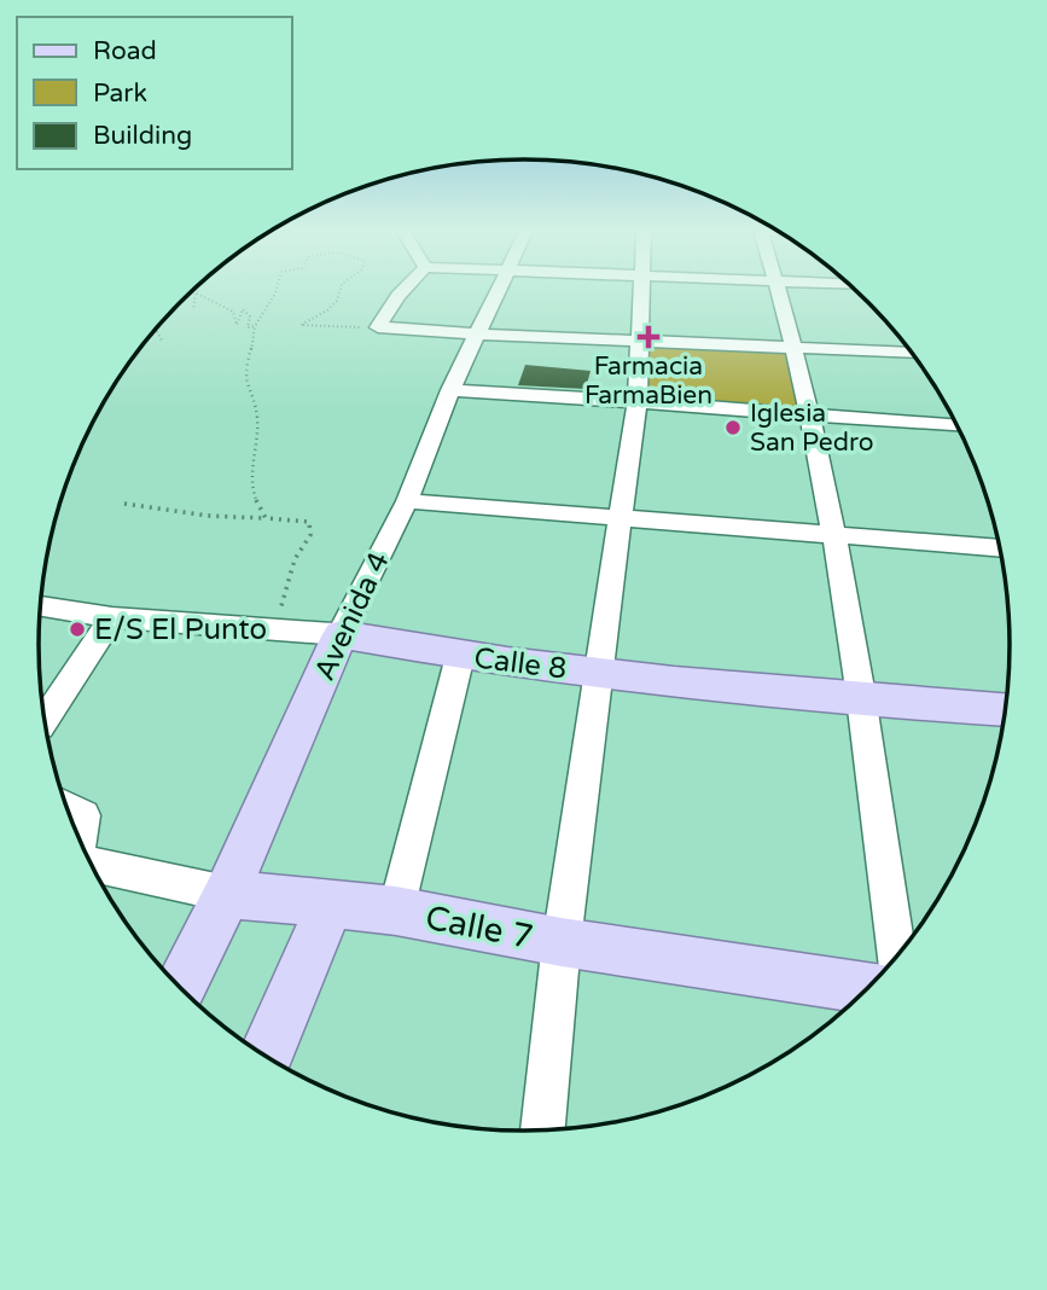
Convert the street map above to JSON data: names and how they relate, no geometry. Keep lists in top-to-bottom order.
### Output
{
  "streets": {
    "main road": ["Avenida 4", "Calle 8", "Calle 7"]
  },
  "crossings": [
    ["Avenida 4", "Calle 8"],
    ["Avenida 4", "Calle 7"]
  ],
  "places": {
    "health": ["Farmacia FarmaBien"],
    "other": ["Iglesia San Pedro", "E/S El Punto"]
  },
  "legend": ["Road", "Park", "Building"]
}
